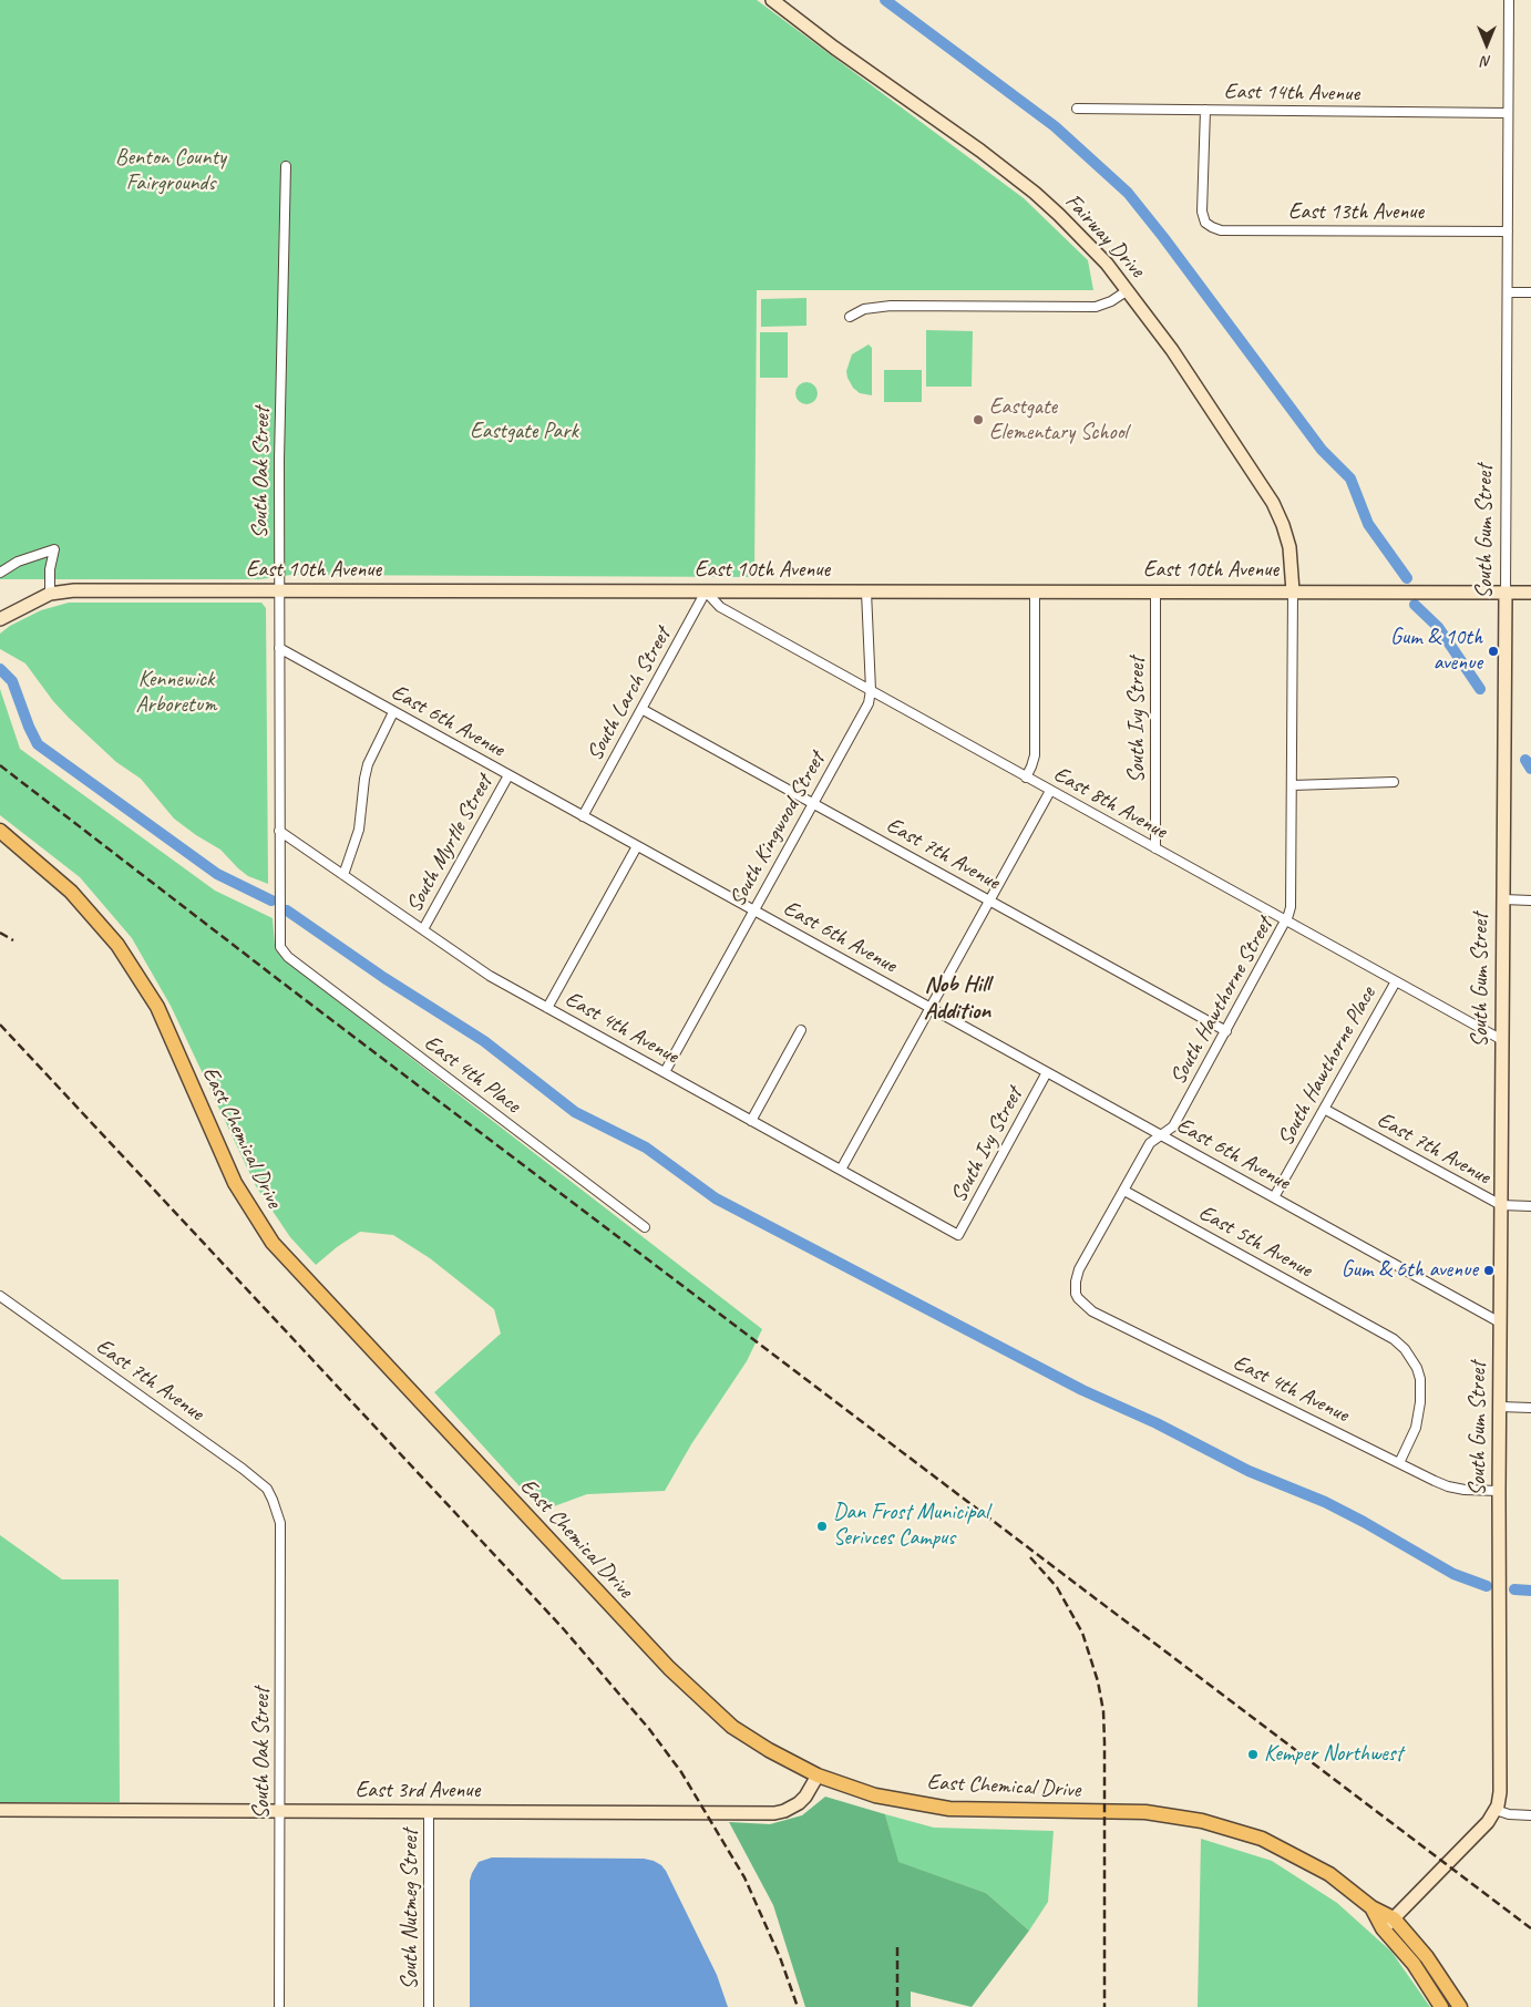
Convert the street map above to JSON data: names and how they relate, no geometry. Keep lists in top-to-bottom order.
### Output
{
  "streets": {
    "main road": ["East Chemical Drive"],
    "street": [
      "East 14th Avenue",
      "East 13th Avenue",
      "Fairway Drive",
      "South Oak Street",
      "South Gum Street",
      "East 10th Avenue",
      "South Larch Street",
      "South Ivy Street",
      "East 6th Avenue",
      "East 8th Avenue",
      "South Kingwood Street",
      "South Myrtle Street",
      "East 7th Avenue",
      "South Hawthorne Street",
      "East 4th Avenue",
      "South Hawthorne Place",
      "East 4th Place",
      "East 5th Avenue",
      "East 3rd Avenue",
      "South Nutmeg Street"
    ]
  },
  "crossings": [
    ["East 14th Avenue", "East 13th Avenue"],
    ["East 14th Avenue", "South Gum Street"],
    ["East 13th Avenue", "South Gum Street"],
    ["Fairway Drive", "East 10th Avenue"],
    ["Fairway Drive", "South Hawthorne Street"],
    ["South Oak Street", "East 10th Avenue"],
    ["South Oak Street", "East 6th Avenue"],
    ["South Oak Street", "East 7th Avenue"],
    ["South Oak Street", "East 4th Avenue"],
    ["South Oak Street", "East 4th Place"],
    ["South Oak Street", "East 3rd Avenue"],
    ["South Gum Street", "East 10th Avenue"],
    ["South Gum Street", "East 6th Avenue"],
    ["South Gum Street", "East 8th Avenue"],
    ["South Gum Street", "East 7th Avenue"],
    ["South Gum Street", "East 4th Avenue"],
    ["South Gum Street", "East Chemical Drive"],
    ["East 10th Avenue", "South Larch Street"],
    ["East 10th Avenue", "South Ivy Street"],
    ["East 10th Avenue", "East 8th Avenue"],
    ["East 10th Avenue", "South Kingwood Street"],
    ["East 10th Avenue", "South Hawthorne Street"],
    ["South Larch Street", "East 6th Avenue"],
    ["South Larch Street", "East 8th Avenue"],
    ["South Larch Street", "East 7th Avenue"],
    ["South Ivy Street", "East 6th Avenue"],
    ["South Ivy Street", "East 8th Avenue"],
    ["South Ivy Street", "East 4th Avenue"],
    ["East 6th Avenue", "South Kingwood Street"],
    ["East 6th Avenue", "South Myrtle Street"],
    ["East 6th Avenue", "South Hawthorne Street"],
    ["East 6th Avenue", "South Hawthorne Place"],
    ["East 8th Avenue", "South Kingwood Street"],
    ["East 8th Avenue", "South Hawthorne Street"],
    ["East 8th Avenue", "South Hawthorne Place"],
    ["South Kingwood Street", "East 7th Avenue"],
    ["South Kingwood Street", "East 4th Avenue"],
    ["South Myrtle Street", "East 4th Avenue"],
    ["East 7th Avenue", "South Hawthorne Street"],
    ["East 7th Avenue", "South Hawthorne Place"],
    ["South Hawthorne Street", "East 4th Avenue"],
    ["South Hawthorne Street", "East 5th Avenue"],
    ["East 4th Avenue", "East 5th Avenue"],
    ["East Chemical Drive", "East 3rd Avenue"],
    ["East 3rd Avenue", "South Nutmeg Street"]
  ],
  "districts": ["Nob Hill Addition"],
  "parks": ["Benton County Fairgrounds", "Eastgate Park", "Kennewick Arboretum"],
  "places": [
    "Eastgate Elementary School",
    "Gum & 10th avenue",
    "Gum & 6th avenue",
    "Dan Frost Municipal Serivces Campus",
    "Kemper Northwest"
  ],
  "north": "bottom"
}
